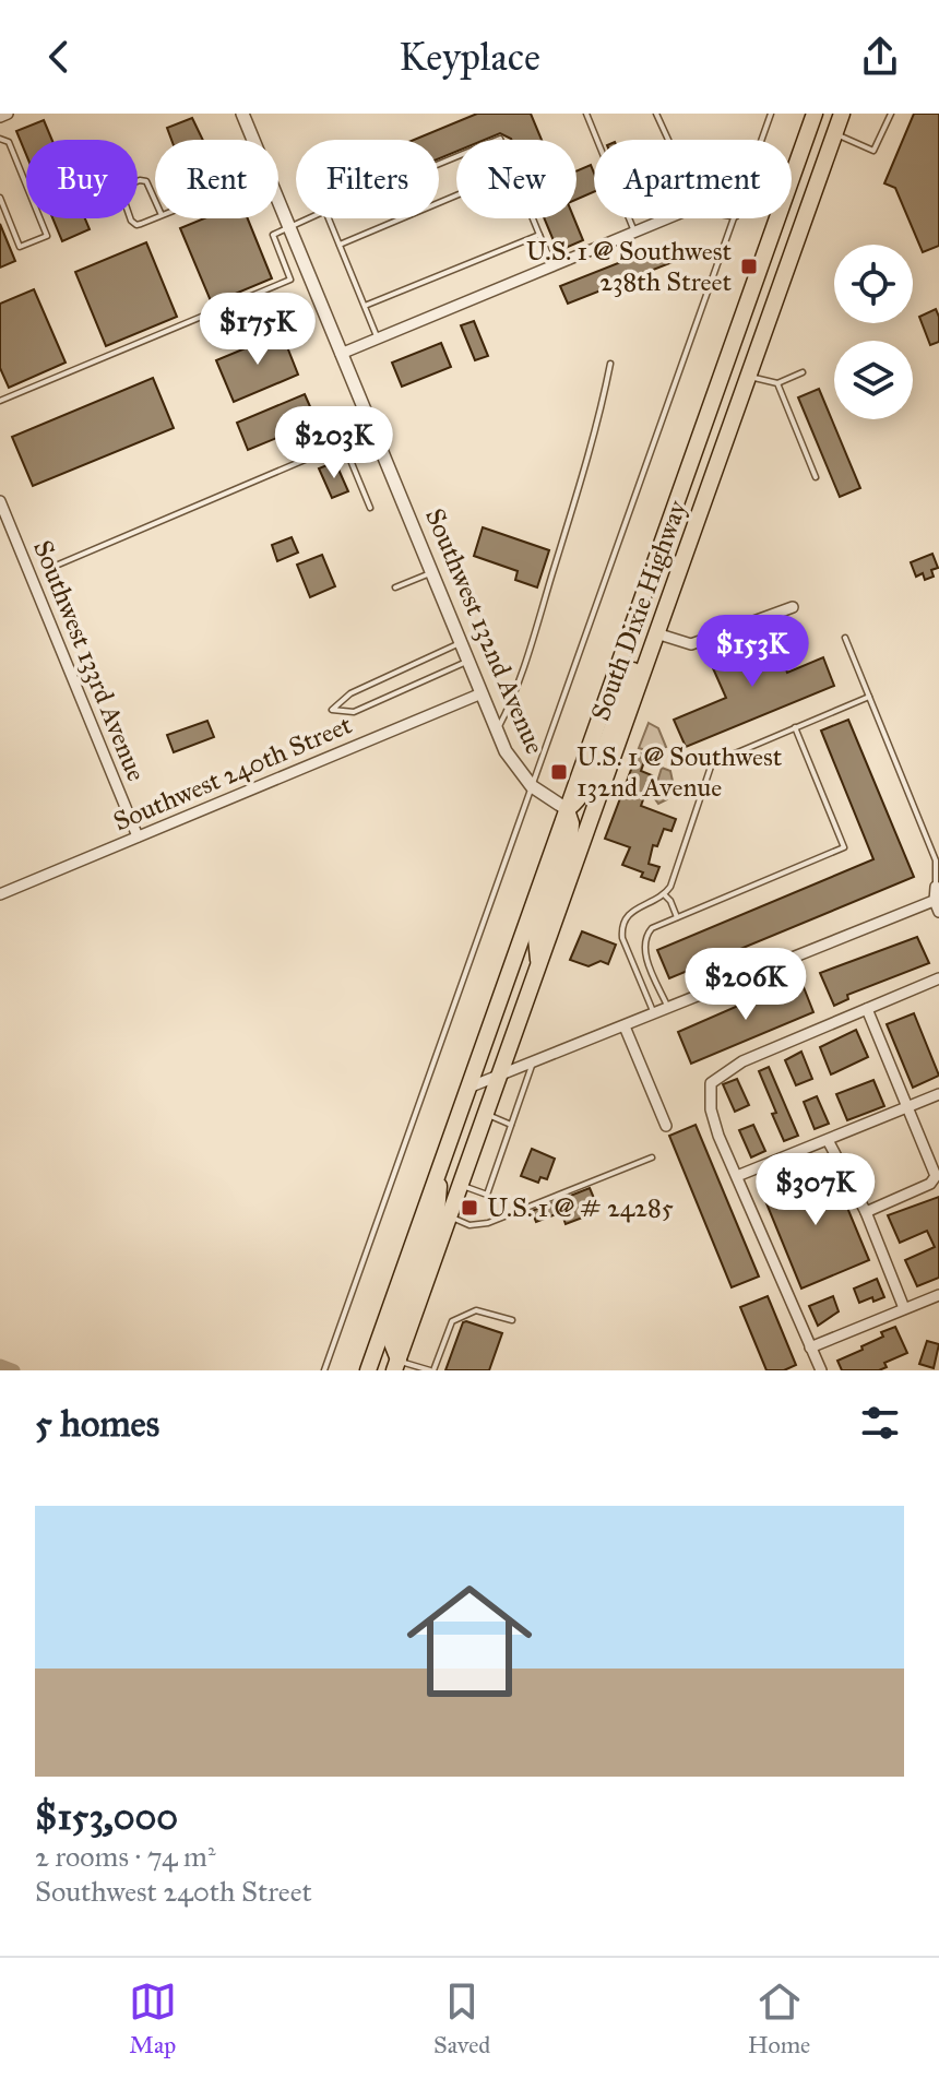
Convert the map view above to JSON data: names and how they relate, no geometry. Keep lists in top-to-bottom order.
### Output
{
  "streets": {
    "highway": ["South Dixie Highway"],
    "street": ["Southwest 132nd Avenue", "Southwest 133rd Avenue", "Southwest 240th Street"]
  },
  "crossings": [
    ["South Dixie Highway", "Southwest 132nd Avenue"],
    ["Southwest 132nd Avenue", "Southwest 240th Street"],
    ["Southwest 133rd Avenue", "Southwest 240th Street"]
  ],
  "places": {
    "transit": ["U.S. 1 @ Southwest 238th Street", "U.S. 1 @ Southwest 132nd Avenue", "U.S. 1 @ # 24285"]
  },
  "page": {
    "header": "Keyplace",
    "chip": [
      "Buy",
      "Rent",
      "Filters",
      "New",
      "Apartment"
    ],
    "price": [
      "$175K",
      "$203K",
      "$153K",
      "$206K",
      "$307K"
    ],
    "heading": "5 homes",
    "list": [
      {
        "name": "$153,000",
        "note": "2 rooms · 74 m² · Southwest 240th Street"
      }
    ],
    "tabs": ["Map", "Saved", "Home"]
  }
}
